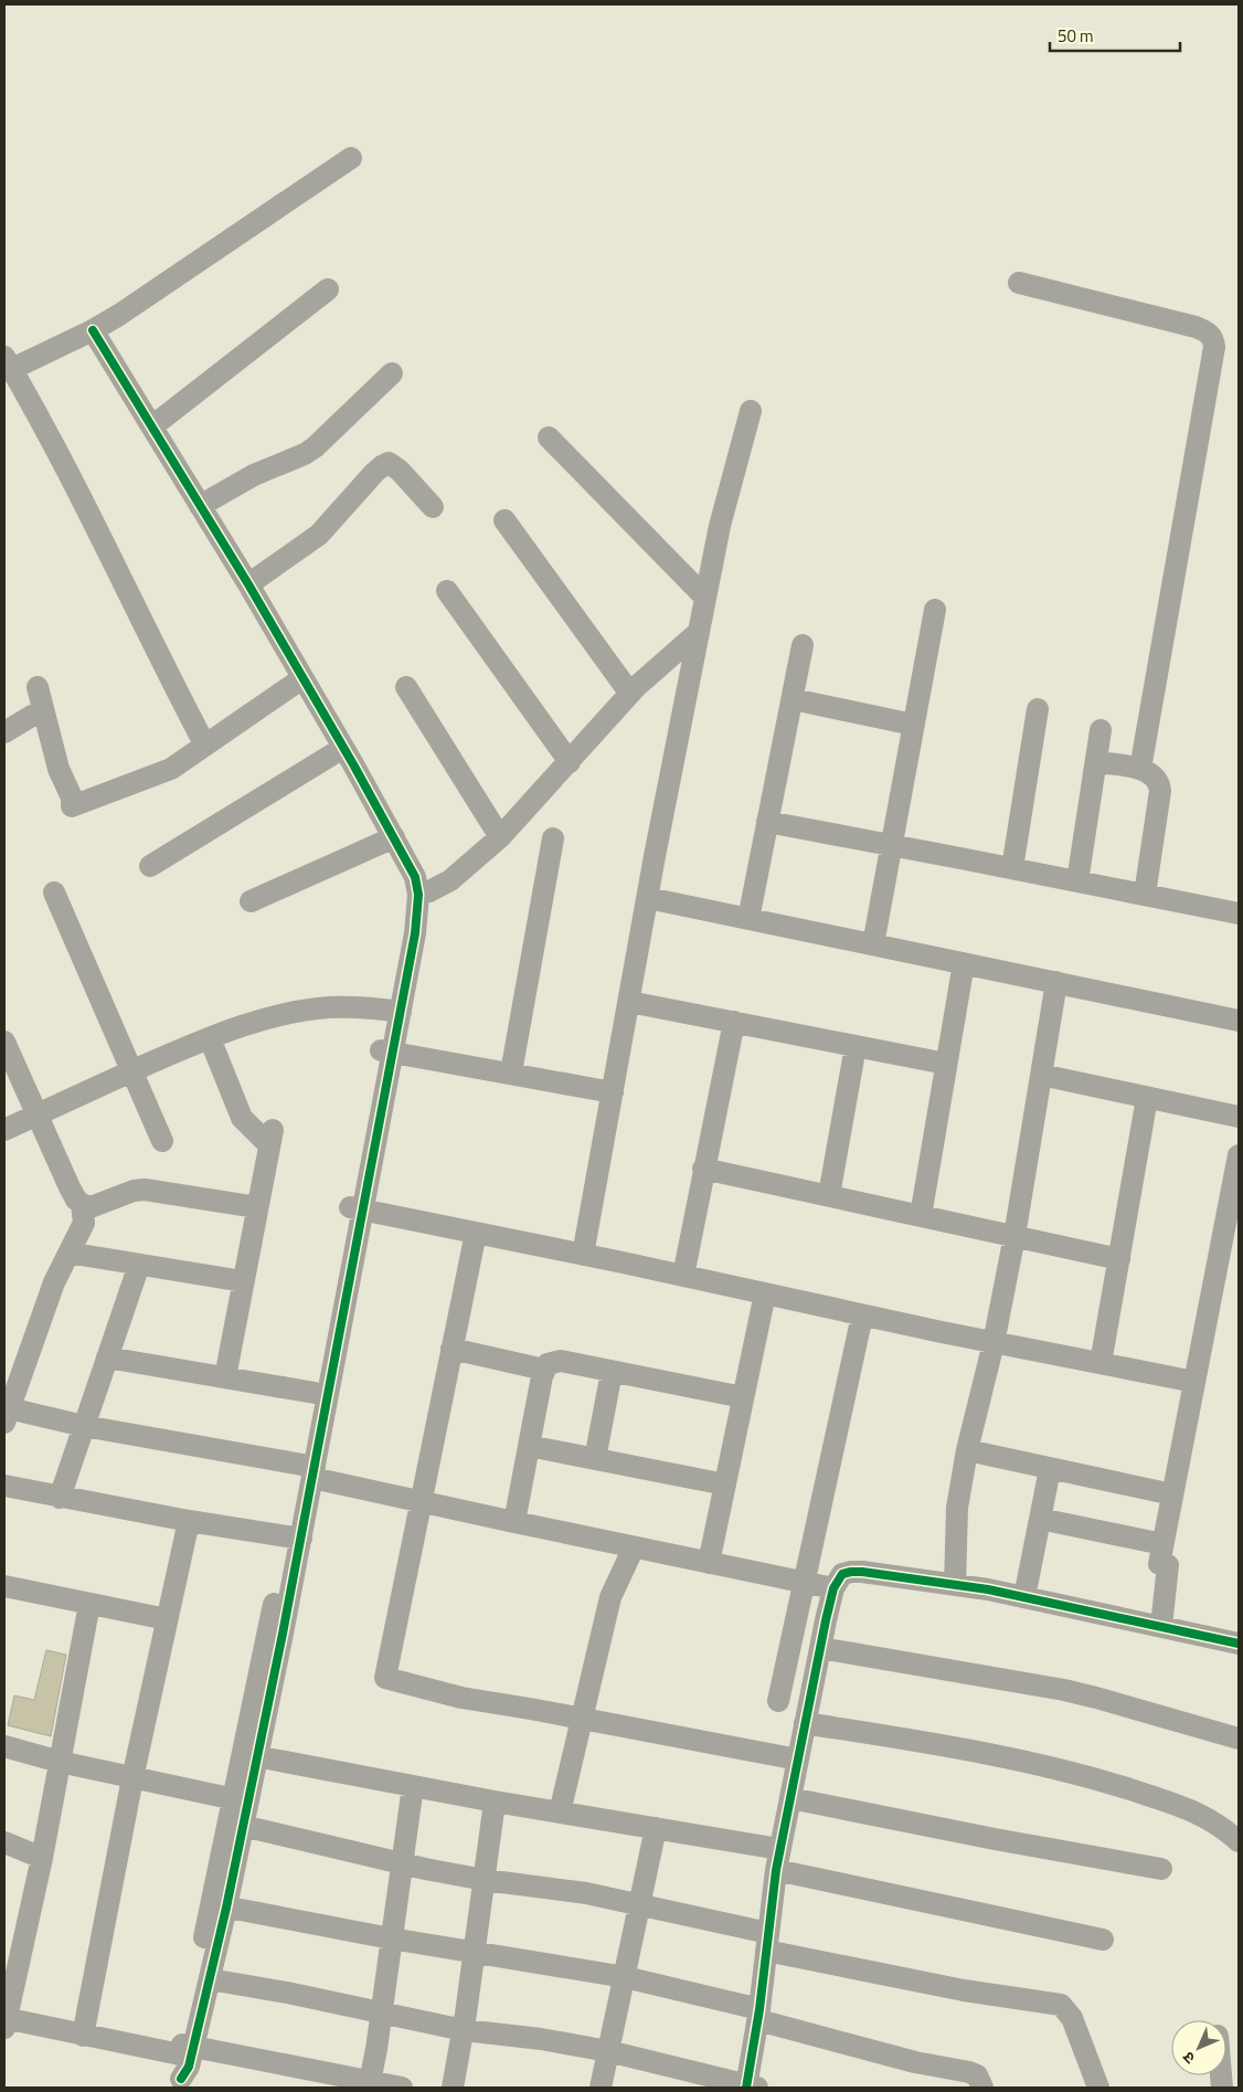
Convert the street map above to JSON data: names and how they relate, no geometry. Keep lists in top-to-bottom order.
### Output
{
  "scale_bar": "50 m",
  "north": "bottom left"
}
